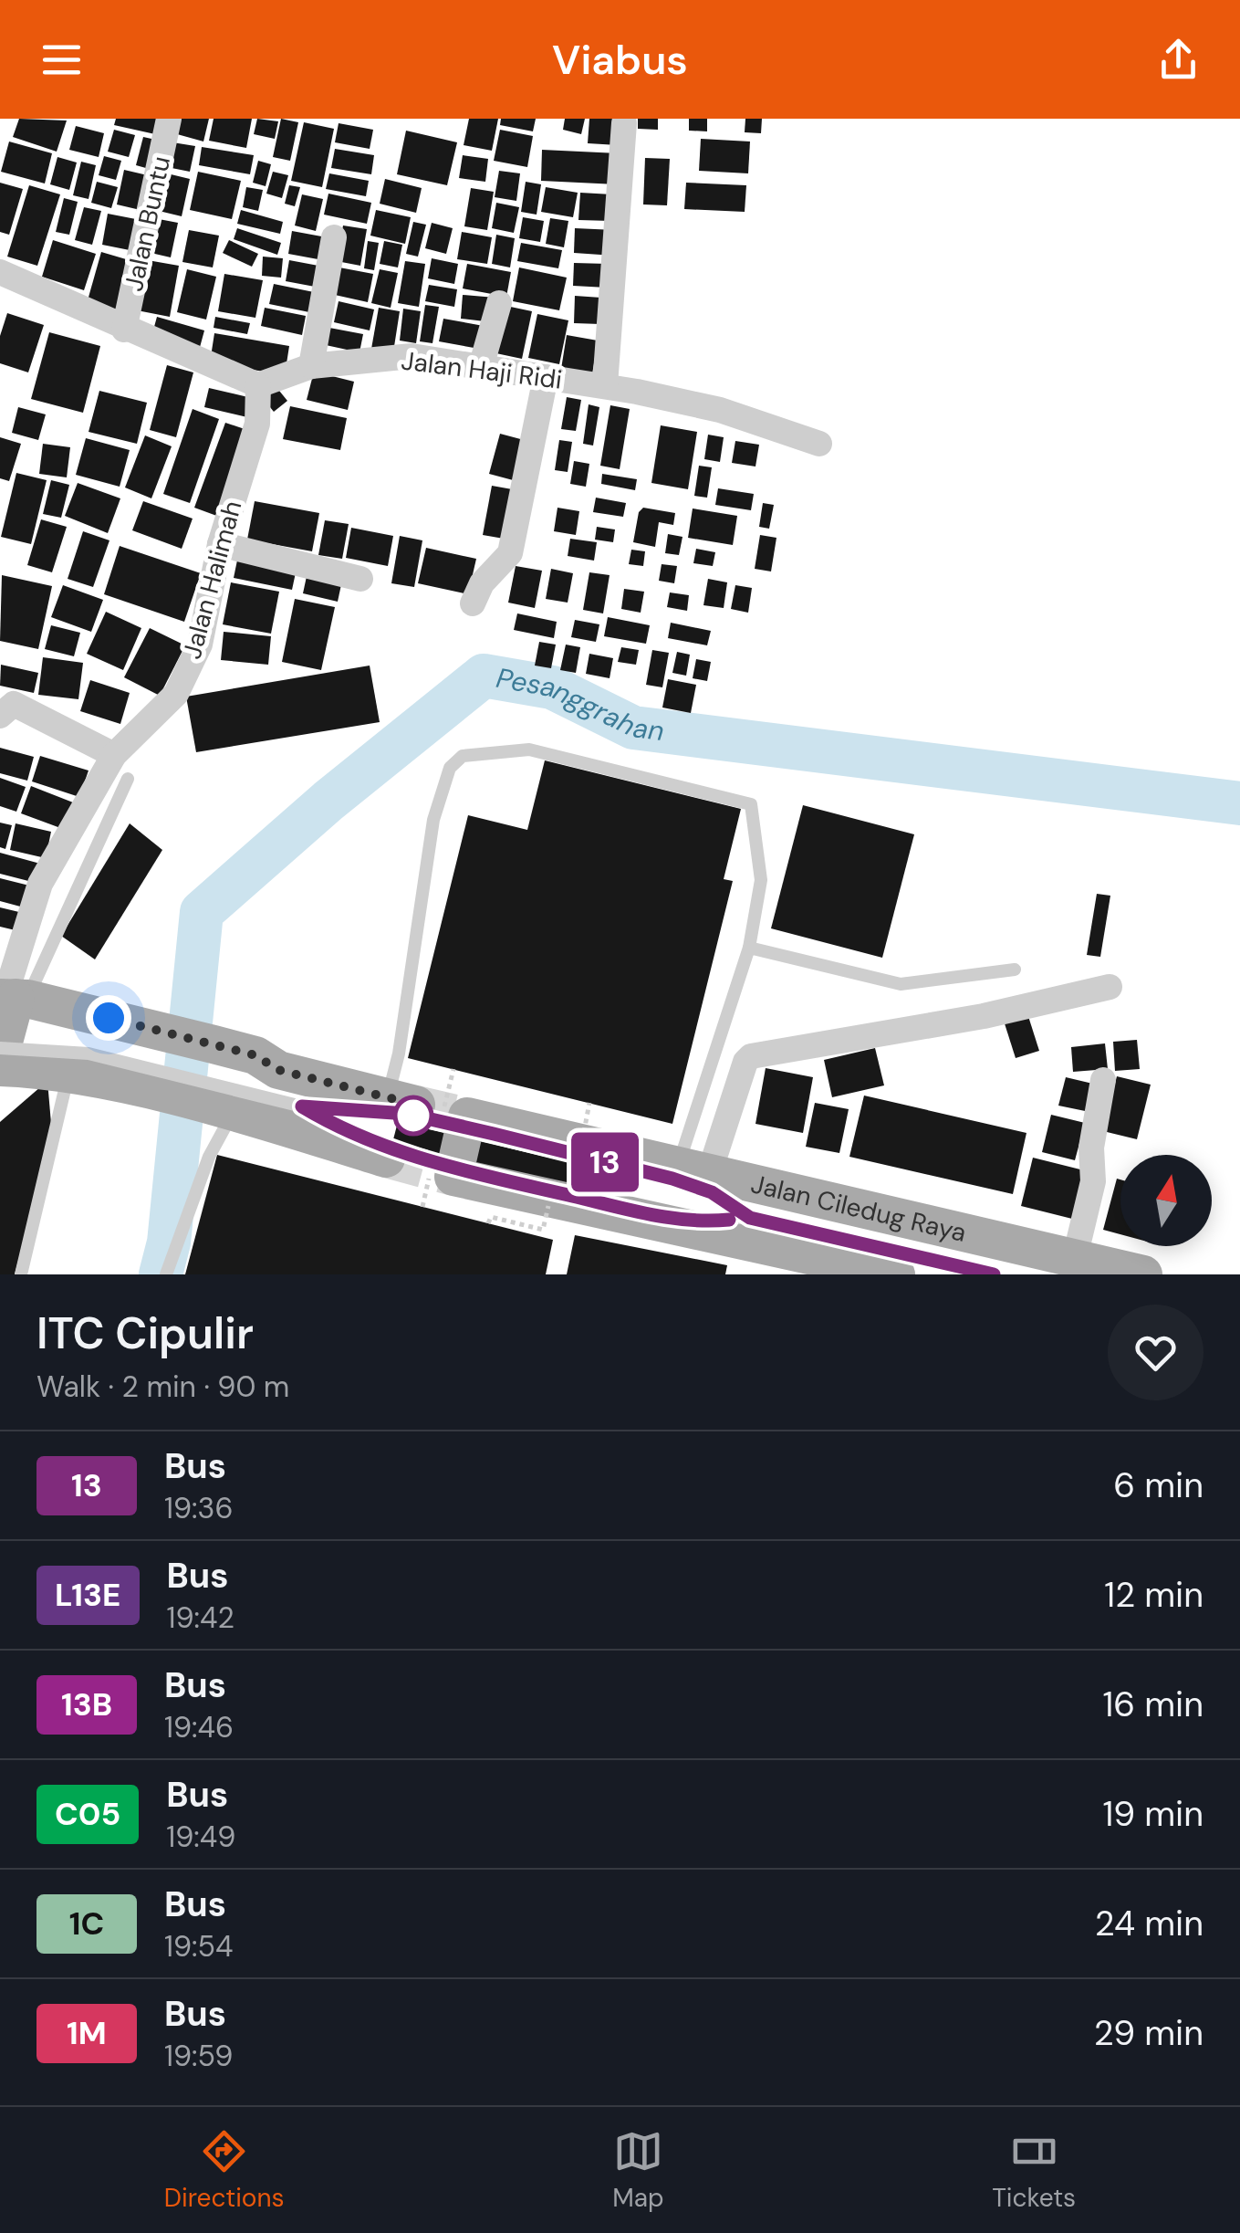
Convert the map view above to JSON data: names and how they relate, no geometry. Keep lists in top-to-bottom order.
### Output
{
  "streets": {
    "main road": ["Jalan Ciledug Raya"],
    "street": ["Jalan Buntu", "Jalan Haji Ridi", "Jalan Halimah"]
  },
  "crossings": [
    ["Jalan Haji Ridi", "Jalan Halimah"]
  ],
  "water": ["Pesanggrahan"],
  "lines": ["bus line 13"],
  "north": "top",
  "page": {
    "header": "Viabus",
    "on_map": "13",
    "heading": ["ITC Cipulir", "Walk · 2 min · 90 m"],
    "list": [
      {
        "mark": "13",
        "name": "Bus",
        "note": "19:36",
        "value": "6 min"
      },
      {
        "mark": "L13E",
        "name": "Bus",
        "note": "19:42",
        "value": "12 min"
      },
      {
        "mark": "13B",
        "name": "Bus",
        "note": "19:46",
        "value": "16 min"
      },
      {
        "mark": "C05",
        "name": "Bus",
        "note": "19:49",
        "value": "19 min"
      },
      {
        "mark": "1C",
        "name": "Bus",
        "note": "19:54",
        "value": "24 min"
      },
      {
        "mark": "1M",
        "name": "Bus",
        "note": "19:59",
        "value": "29 min"
      }
    ],
    "tabs": ["Directions", "Map", "Tickets"]
  }
}
